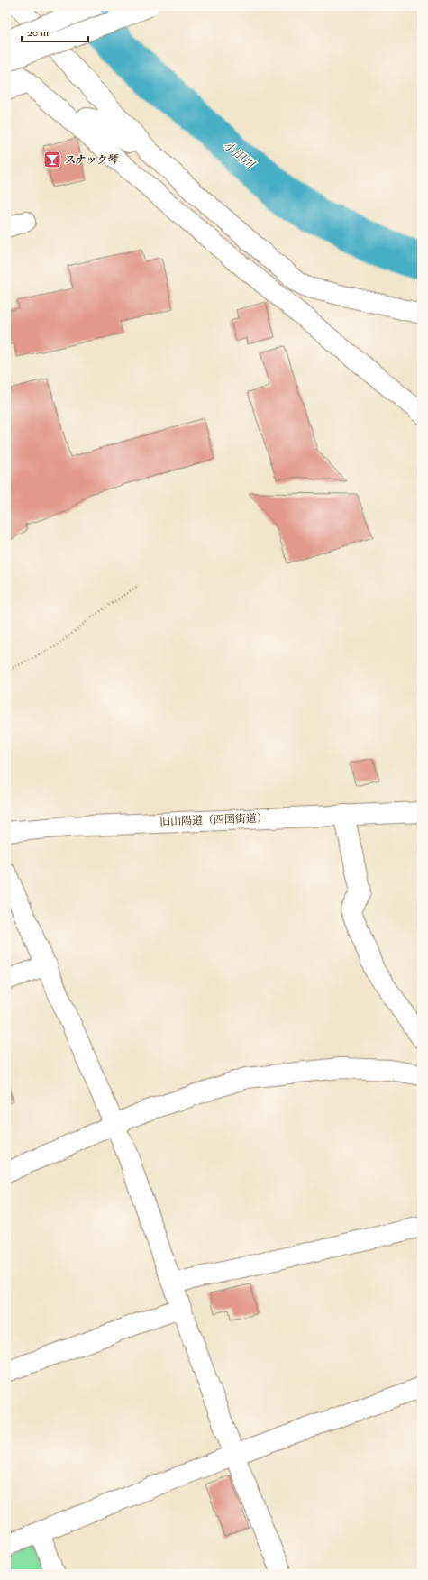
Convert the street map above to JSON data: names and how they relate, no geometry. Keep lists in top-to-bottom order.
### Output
{
  "streets": {
    "main road": ["旧山陽道（西国街道）"]
  },
  "water": ["小田川"],
  "places": {
    "bar": ["スナック琴"]
  },
  "scale_bar": "20 m"
}
